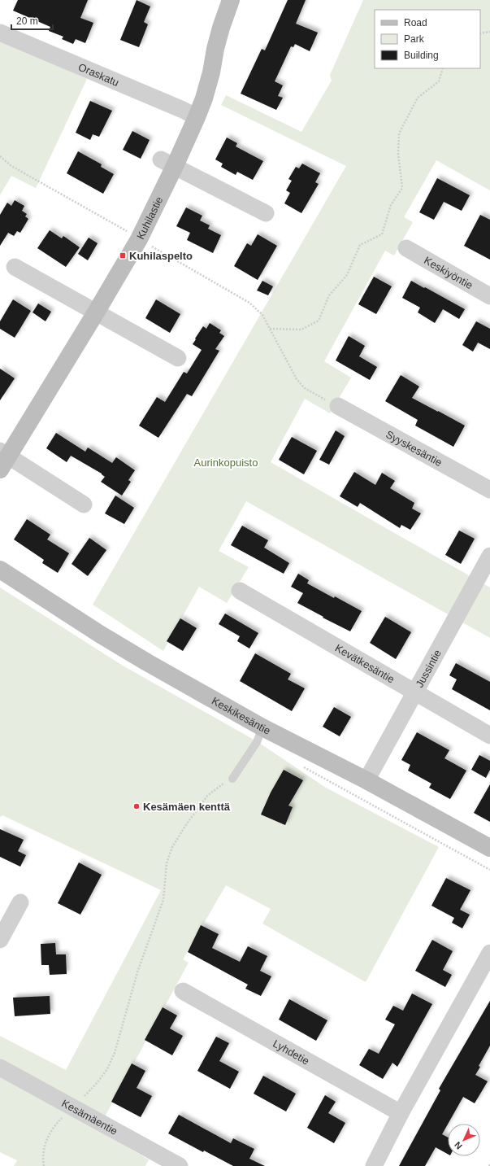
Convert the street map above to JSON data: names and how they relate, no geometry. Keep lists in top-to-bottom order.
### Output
{
  "streets": {
    "street": [
      "Oraskatu",
      "Kuhilastie",
      "Keskiyöntie",
      "Syyskesäntie",
      "Kevätkesäntie",
      "Jussintie",
      "Keskikesäntie",
      "Lyhdetie",
      "Kesämäentie"
    ]
  },
  "crossings": [
    ["Oraskatu", "Kuhilastie"],
    ["Kevätkesäntie", "Jussintie"],
    ["Jussintie", "Keskikesäntie"]
  ],
  "parks": ["Aurinkopuisto"],
  "places": {
    "transit": ["Kuhilaspelto"],
    "other": ["Kesämäen kenttä"]
  },
  "legend": ["Road", "Park", "Building"],
  "scale_bar": "20 m",
  "north": "bottom left"
}
